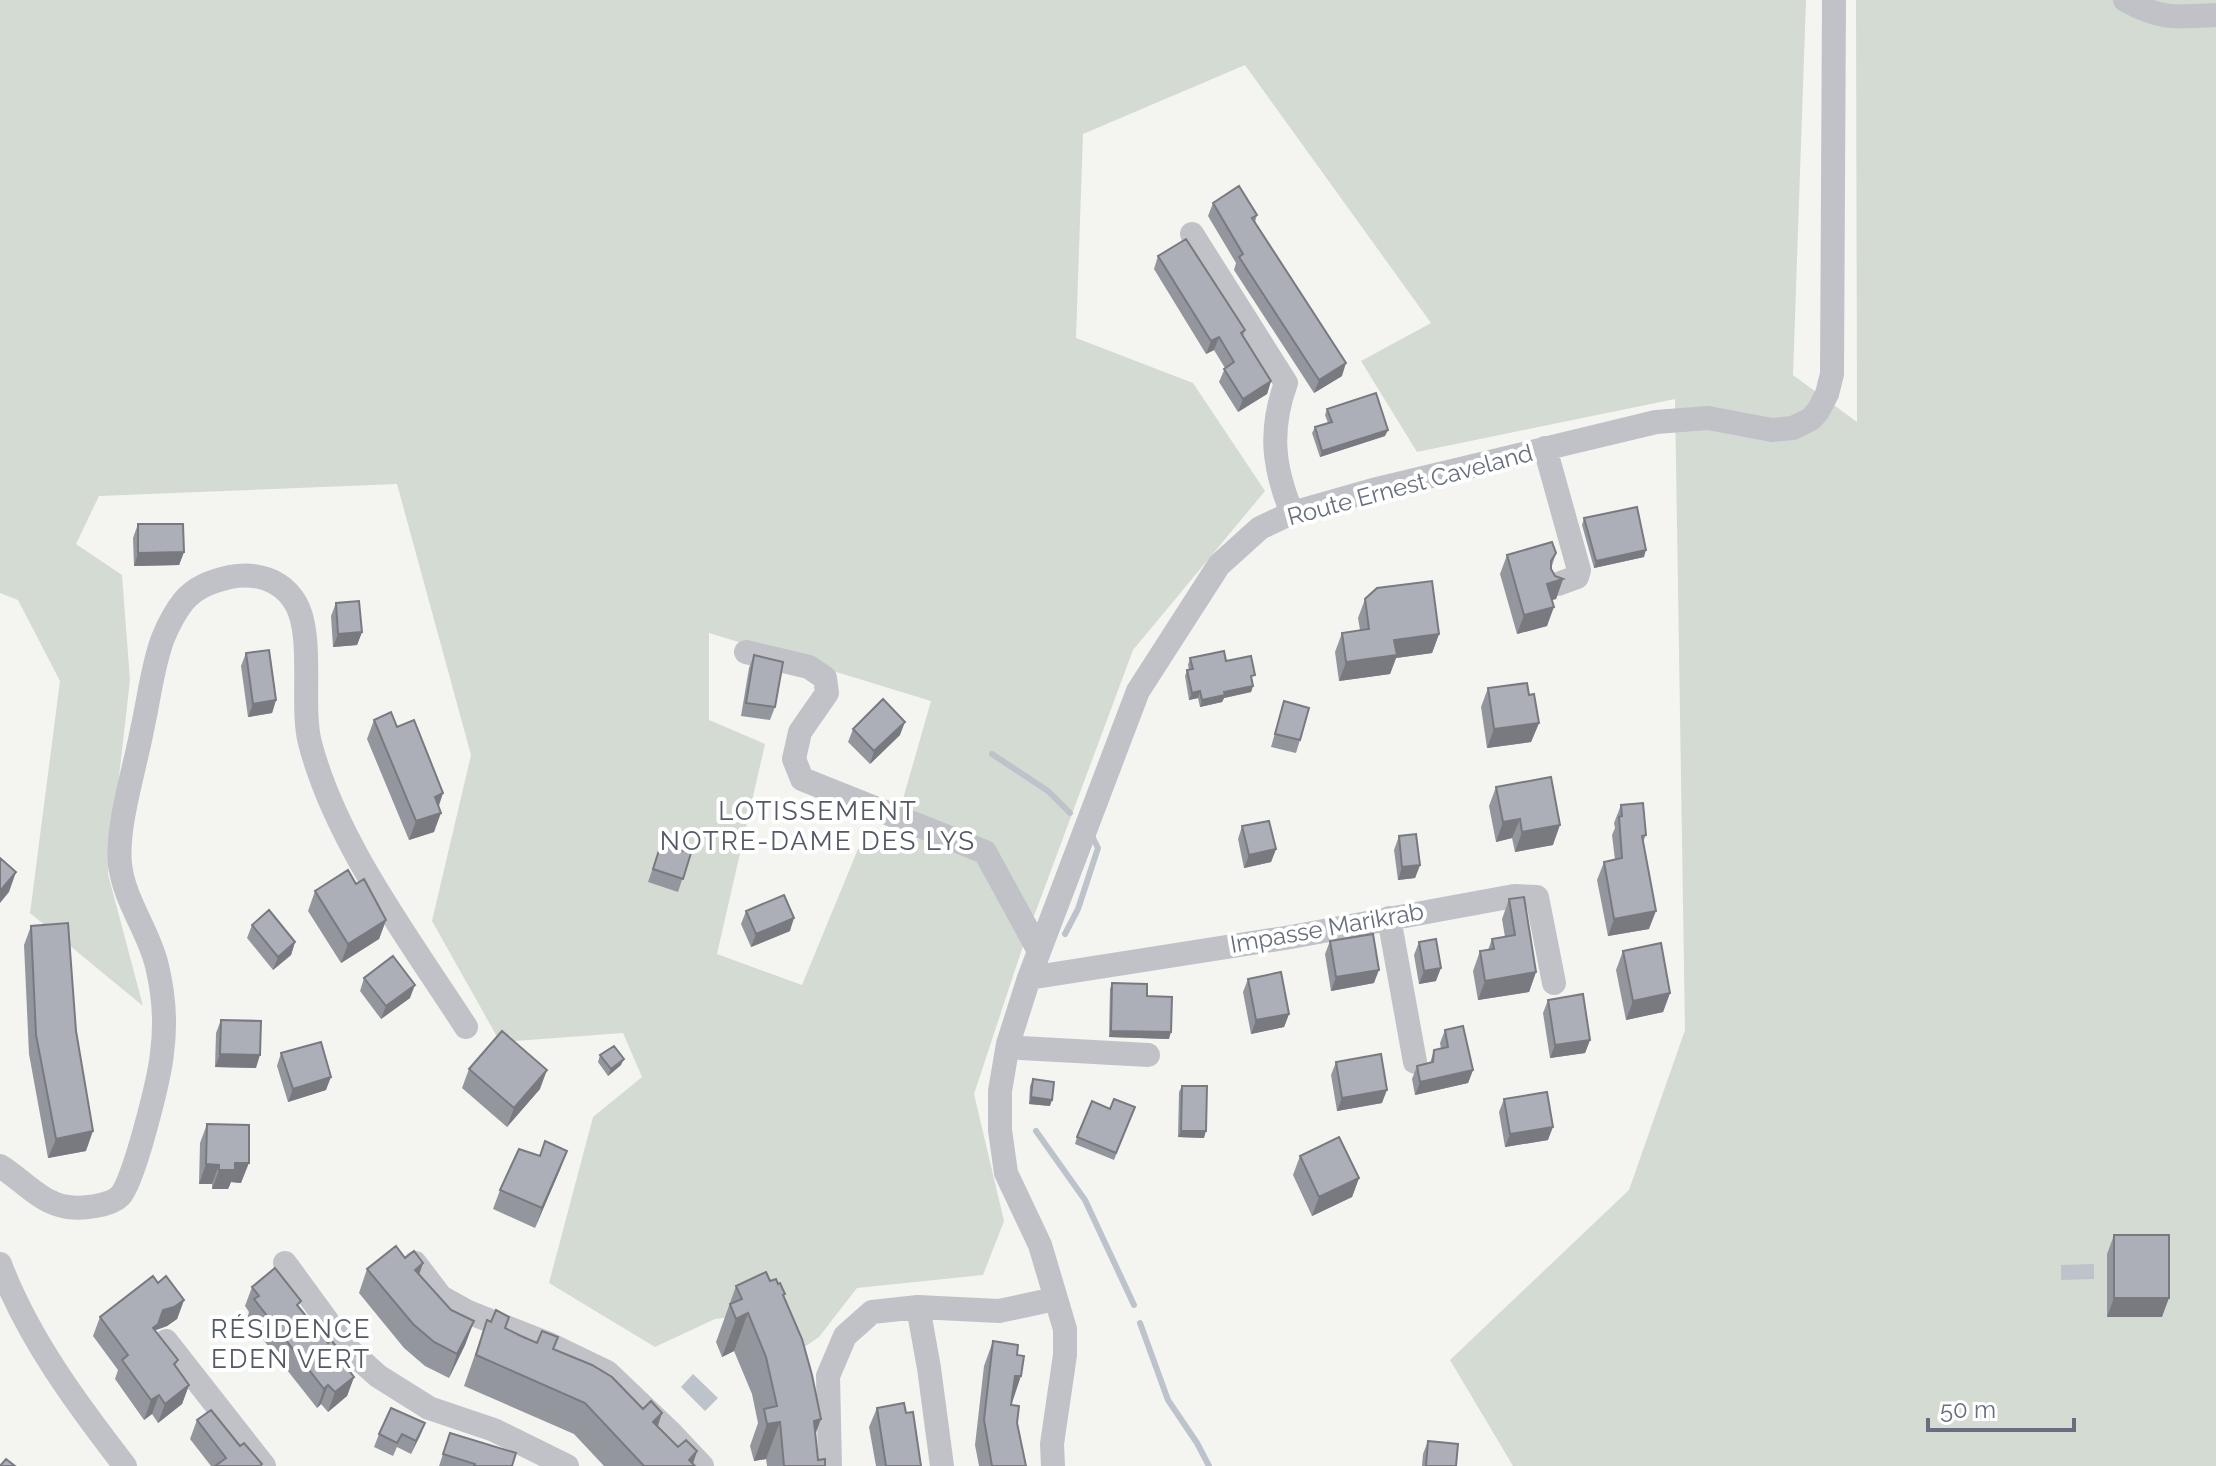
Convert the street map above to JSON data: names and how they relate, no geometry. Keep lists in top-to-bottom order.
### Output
{
  "streets": {
    "street": ["Route Ernest Caveland", "Impasse Marikrab"]
  },
  "crossings": [
    ["Route Ernest Caveland", "Impasse Marikrab"]
  ],
  "districts": ["LOTISSEMENT NOTRE-DAME DES LYS", "RÉSIDENCE EDEN VERT"],
  "scale_bar": "50 m"
}
